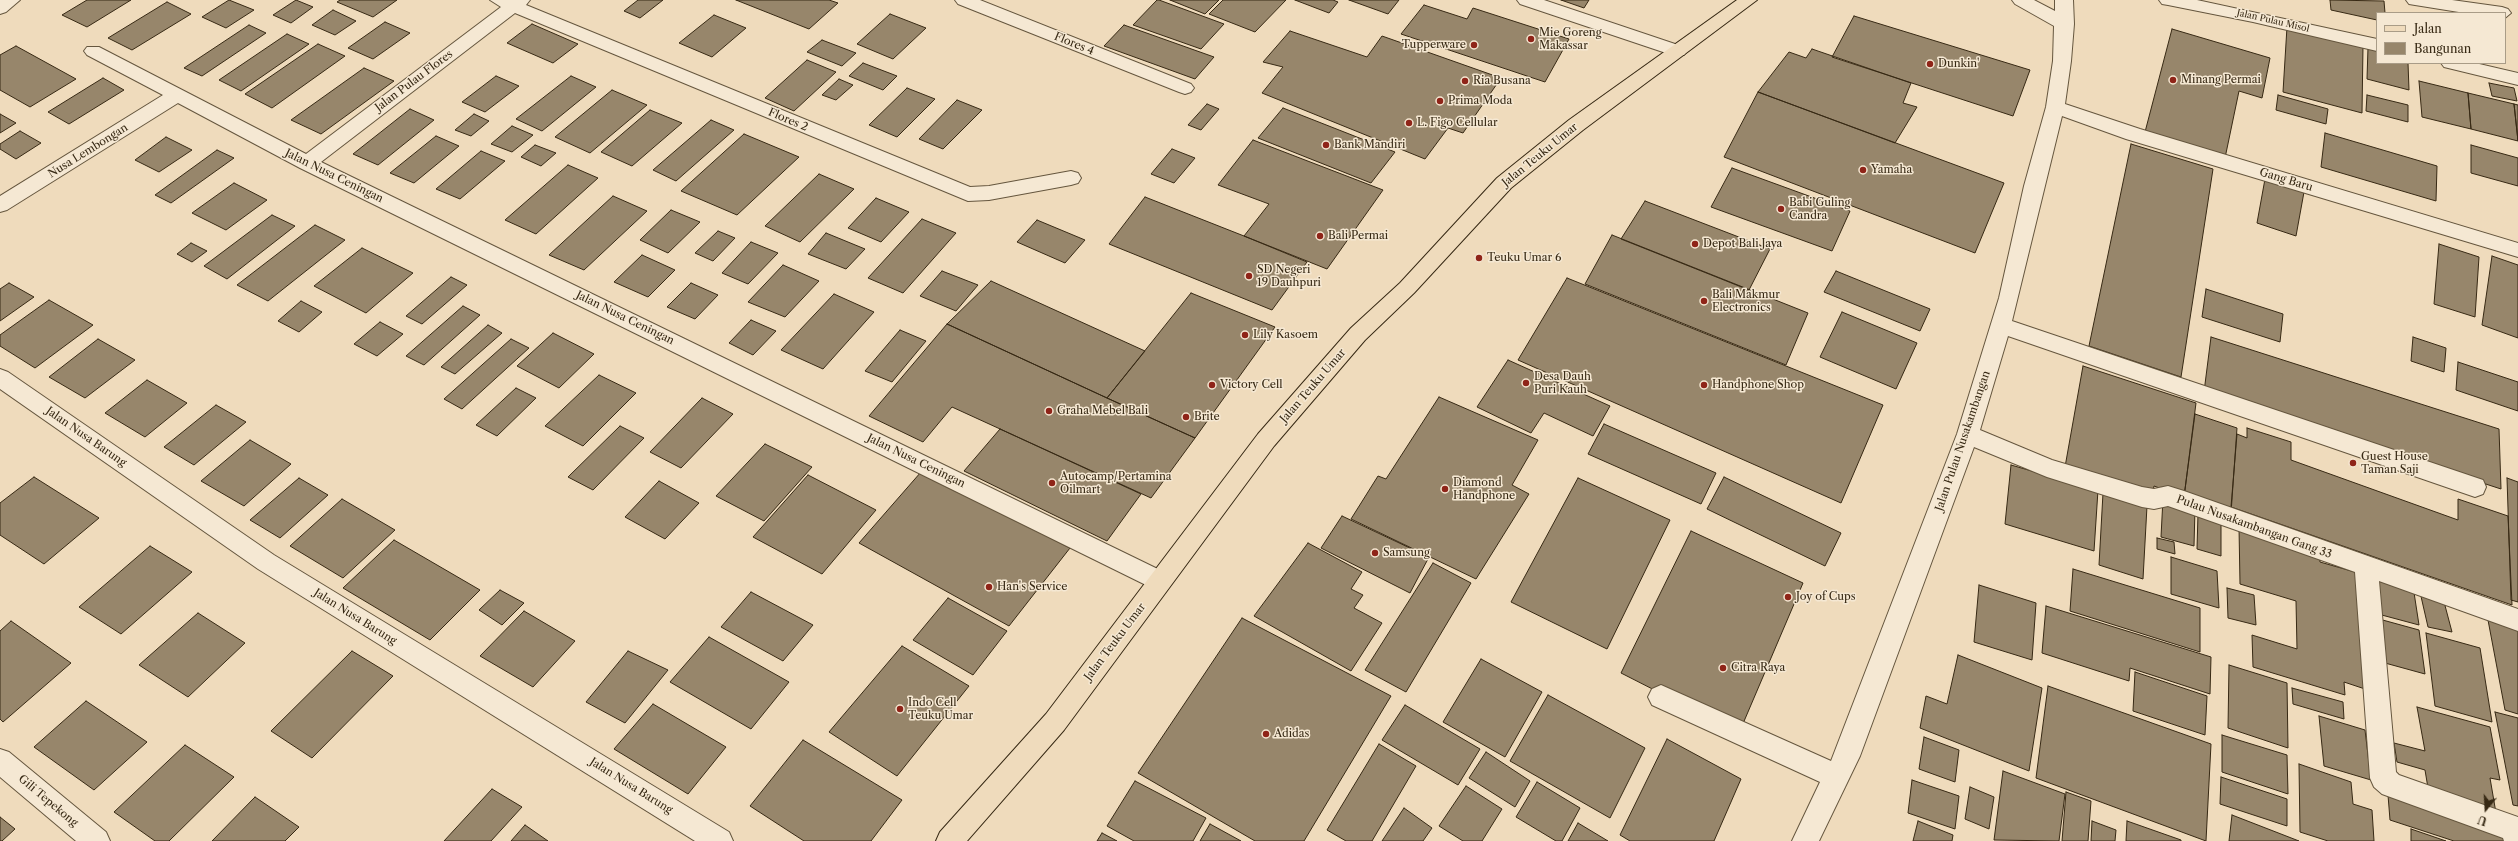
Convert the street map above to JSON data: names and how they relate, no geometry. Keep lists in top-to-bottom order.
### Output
{
  "streets": {
    "main road": ["Jalan Teuku Umar"],
    "street": [
      "Jalan Pulau Misol",
      "Flores 4",
      "Jalan Pulau Flores",
      "Flores 2",
      "Nusa Lembongan",
      "Jalan Nusa Ceningan",
      "Gang Baru",
      "Jalan Nusa Barung",
      "Jalan Pulau Nusakambangan",
      "Pulau Nusakambangan Gang 33",
      "Gili Tepekong"
    ]
  },
  "crossings": [
    ["Jalan Pulau Flores", "Flores 2"],
    ["Jalan Pulau Flores", "Jalan Nusa Ceningan"],
    ["Nusa Lembongan", "Jalan Nusa Ceningan"],
    ["Jalan Teuku Umar", "Jalan Nusa Ceningan"],
    ["Gang Baru", "Jalan Pulau Nusakambangan"],
    ["Jalan Pulau Nusakambangan", "Pulau Nusakambangan Gang 33"]
  ],
  "places": [
    "Mie Goreng Makassar",
    "Tupperware",
    "Dunkin'",
    "Minang Permai",
    "Ria Busana",
    "Prima Moda",
    "L. Figo Cellular",
    "Bank Mandiri",
    "Yamaha",
    "Babi Guling Candra",
    "Bali Permai",
    "Depot Bali Jaya",
    "Teuku Umar 6",
    "SD Negeri 19 Dauhpuri",
    "Bali Makmur Electronics",
    "Lily Kasoem",
    "Desa Dauh Puri Kauh",
    "Victory Cell",
    "Handphone Shop",
    "Graha Mebel Bali",
    "Brite",
    "Guest House Taman Saji",
    "Autocamp/Pertamina Oilmart",
    "Diamond Handphone",
    "Samsung",
    "Han's Service",
    "Joy of Cups",
    "Citra Raya",
    "Indo Cell Teuku Umar",
    "Adidas"
  ],
  "legend": ["Jalan", "Bangunan"],
  "north": "bottom"
}
